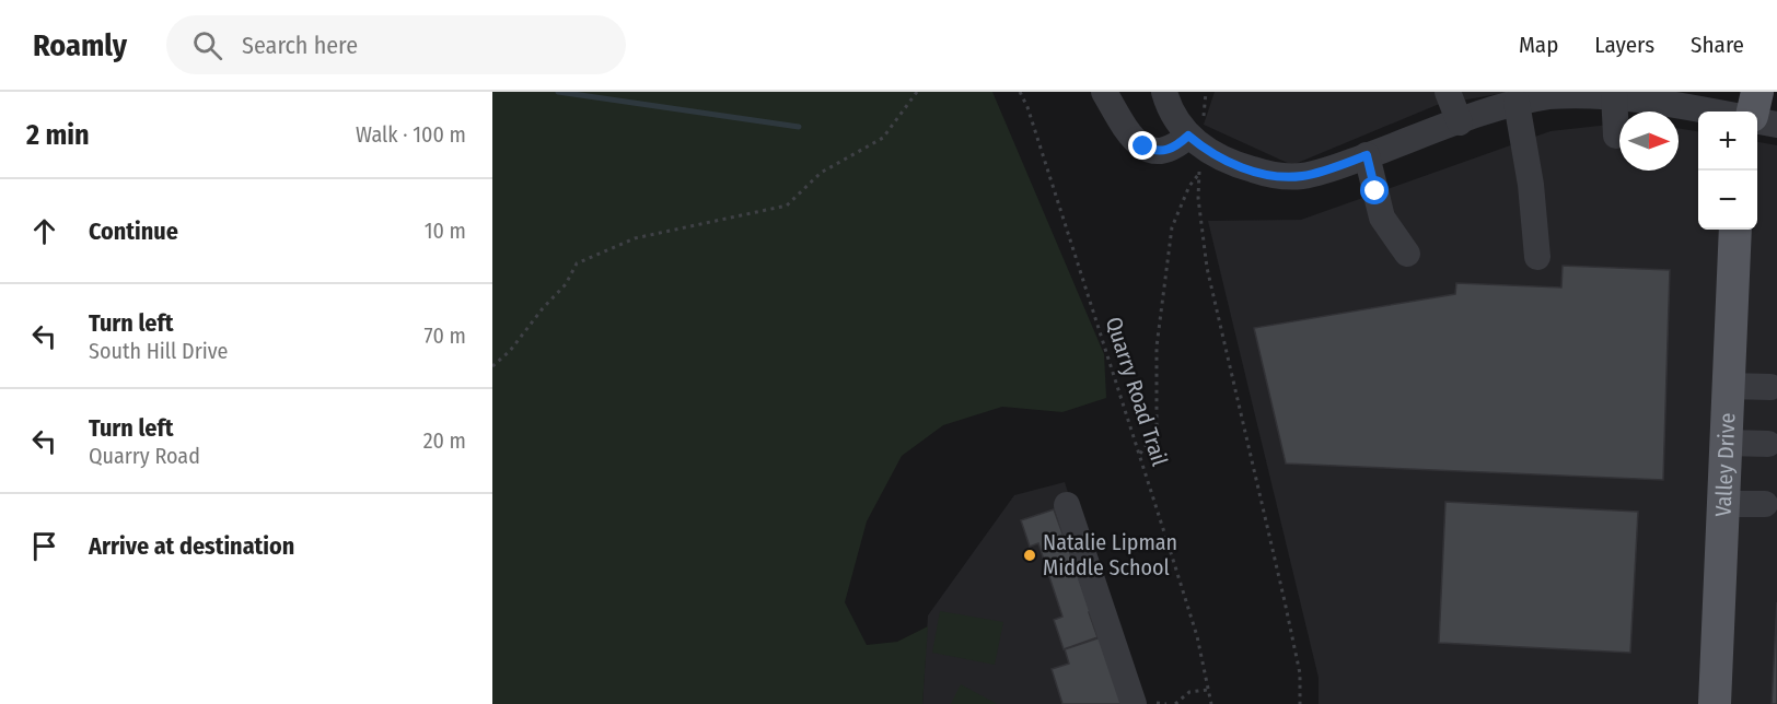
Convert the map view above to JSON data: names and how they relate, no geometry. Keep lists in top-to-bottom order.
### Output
{
  "streets": {
    "main road": ["Valley Drive"],
    "path": ["Quarry Road Trail"]
  },
  "places": ["Natalie Lipman Middle School"],
  "north": "right",
  "page": {
    "header": "Roamly",
    "search": "Search here",
    "nav": ["Map", "Layers", "Share"],
    "heading": ["2 min", "Walk · 100 m"],
    "map_buttons": ["+", "−"],
    "list": [
      ["Continue", "10 m"],
      ["Turn left", "South Hill Drive", "70 m"],
      ["Turn left", "Quarry Road", "20 m"],
      "Arrive at destination"
    ]
  }
}
